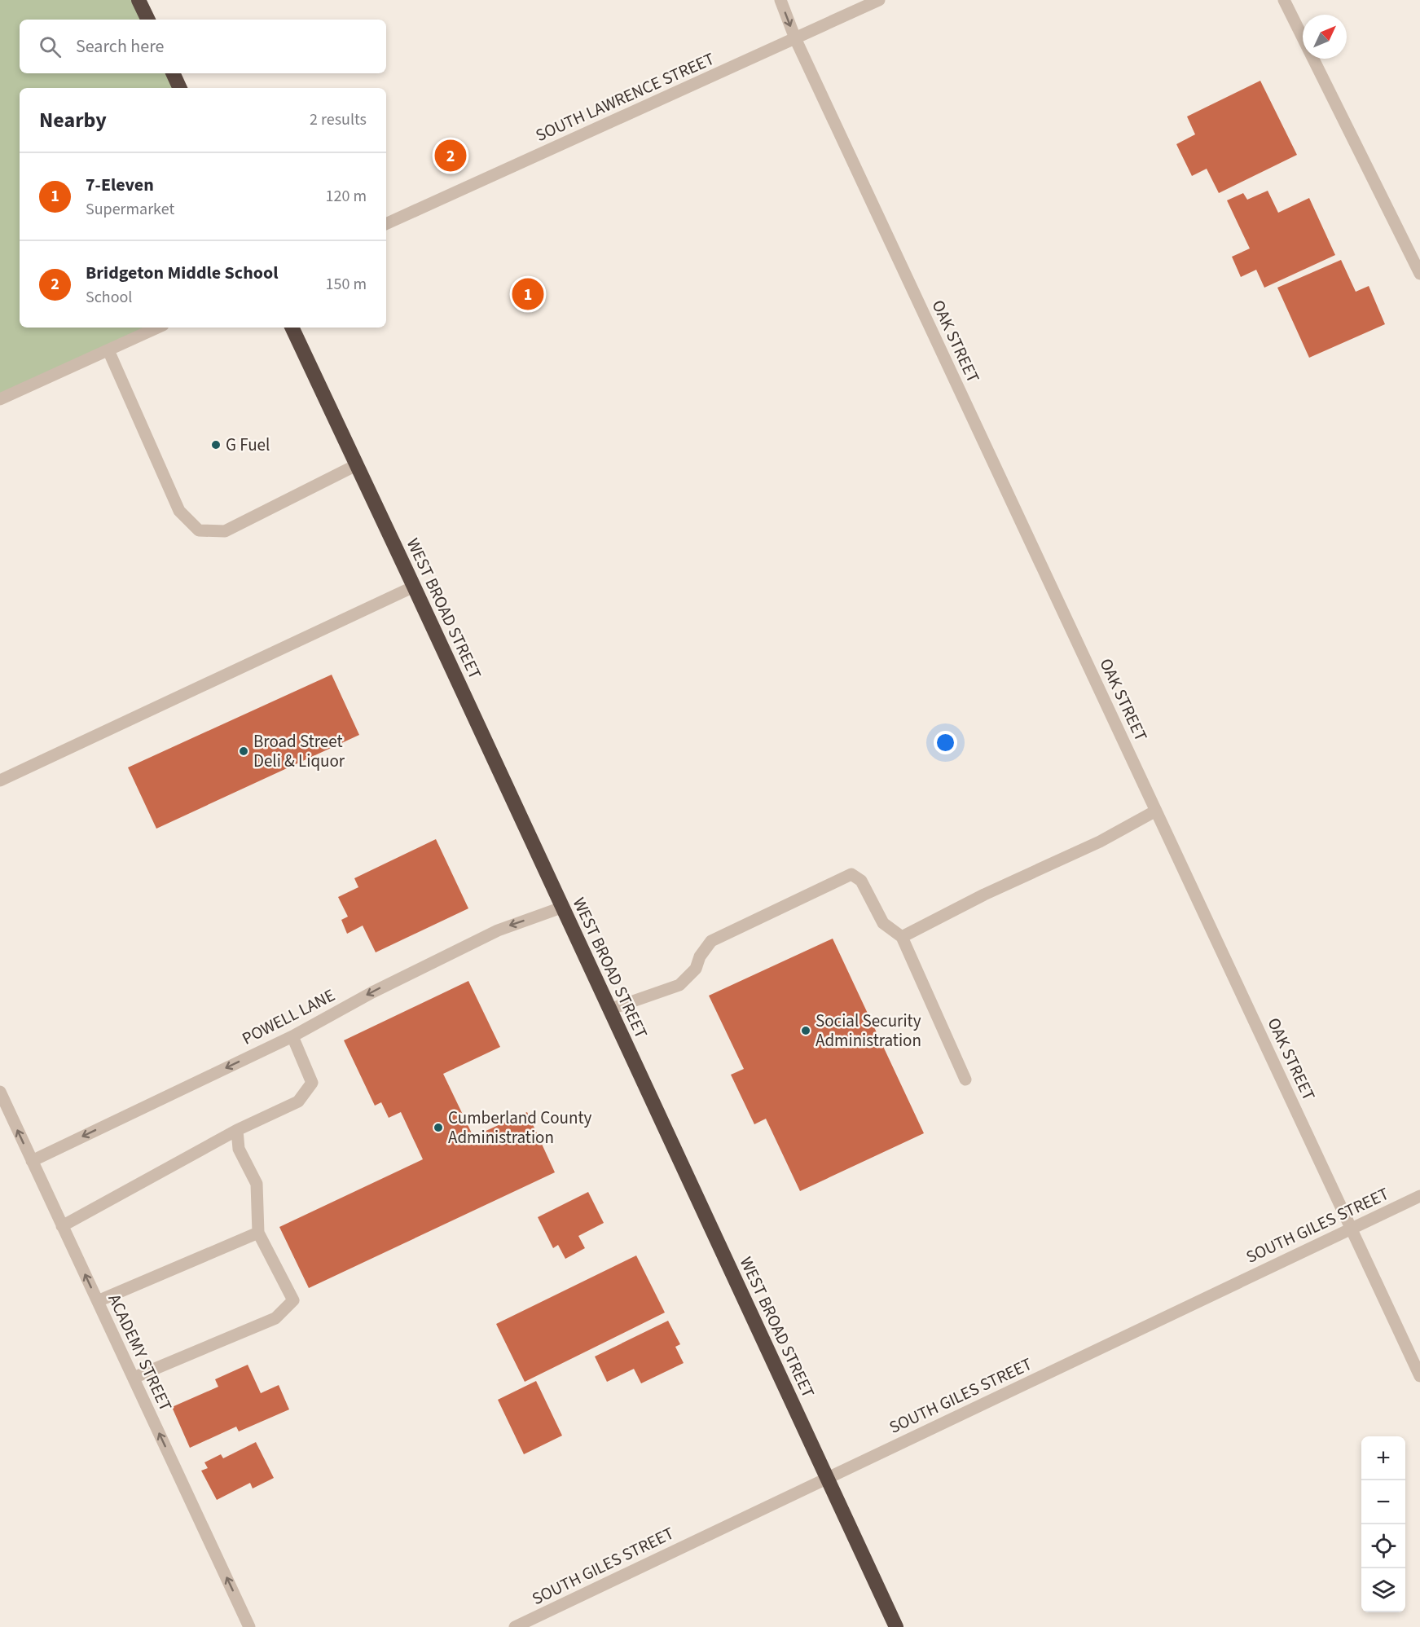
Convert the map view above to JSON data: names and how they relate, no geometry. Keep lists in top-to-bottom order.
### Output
{
  "streets": {
    "highway": ["WEST BROAD STREET"],
    "street": [
      "SOUTH LAWRENCE STREET",
      "OAK STREET",
      "POWELL LANE",
      "SOUTH GILES STREET",
      "ACADEMY STREET"
    ]
  },
  "crossings": [
    ["SOUTH LAWRENCE STREET", "OAK STREET"],
    ["OAK STREET", "SOUTH GILES STREET"],
    ["WEST BROAD STREET", "POWELL LANE"],
    ["WEST BROAD STREET", "SOUTH GILES STREET"],
    ["POWELL LANE", "ACADEMY STREET"]
  ],
  "one_way": ["ACADEMY STREET"],
  "places": [
    "G Fuel",
    "Broad Street Deli & Liquor",
    "Social Security Administration",
    "Cumberland County Administration"
  ],
  "north": "top right",
  "page": {
    "search": "Search here",
    "heading": ["Nearby", "2 results"],
    "pins": ["2", "1"],
    "list": [
      {
        "mark": "1",
        "name": "7-Eleven",
        "note": "Supermarket",
        "value": "120 m"
      },
      {
        "mark": "2",
        "name": "Bridgeton Middle School",
        "note": "School",
        "value": "150 m"
      }
    ],
    "map_buttons": ["+", "−"]
  }
}
